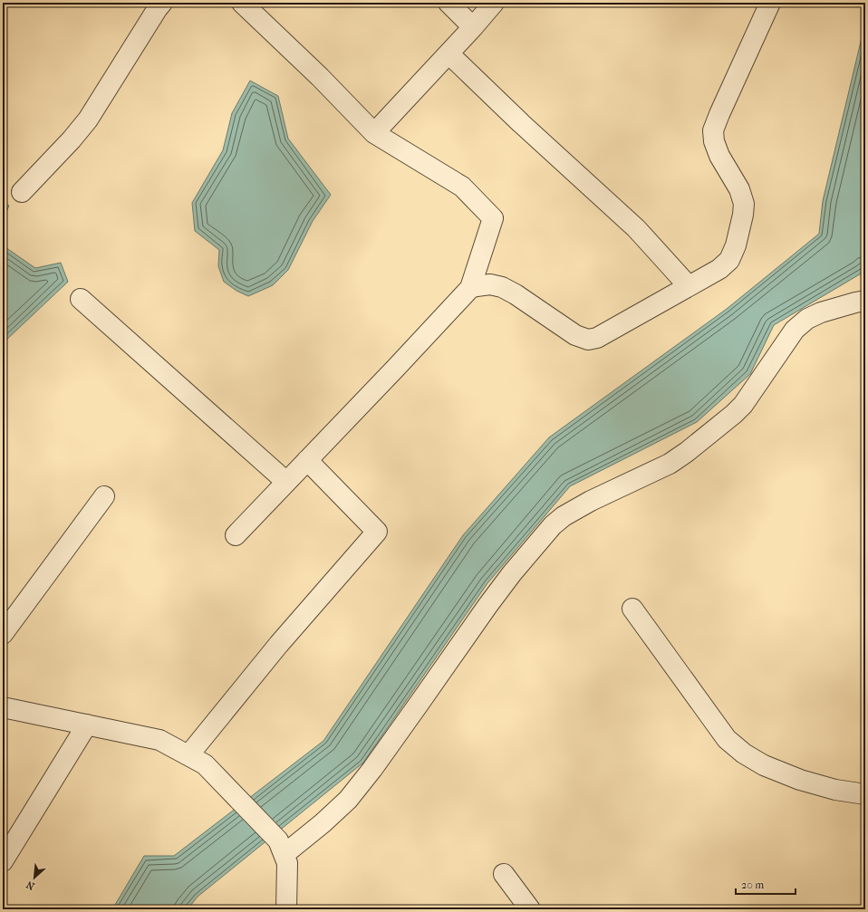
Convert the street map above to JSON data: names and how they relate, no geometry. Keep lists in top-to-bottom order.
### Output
{
  "scale_bar": "20 m",
  "north": "bottom left"
}
